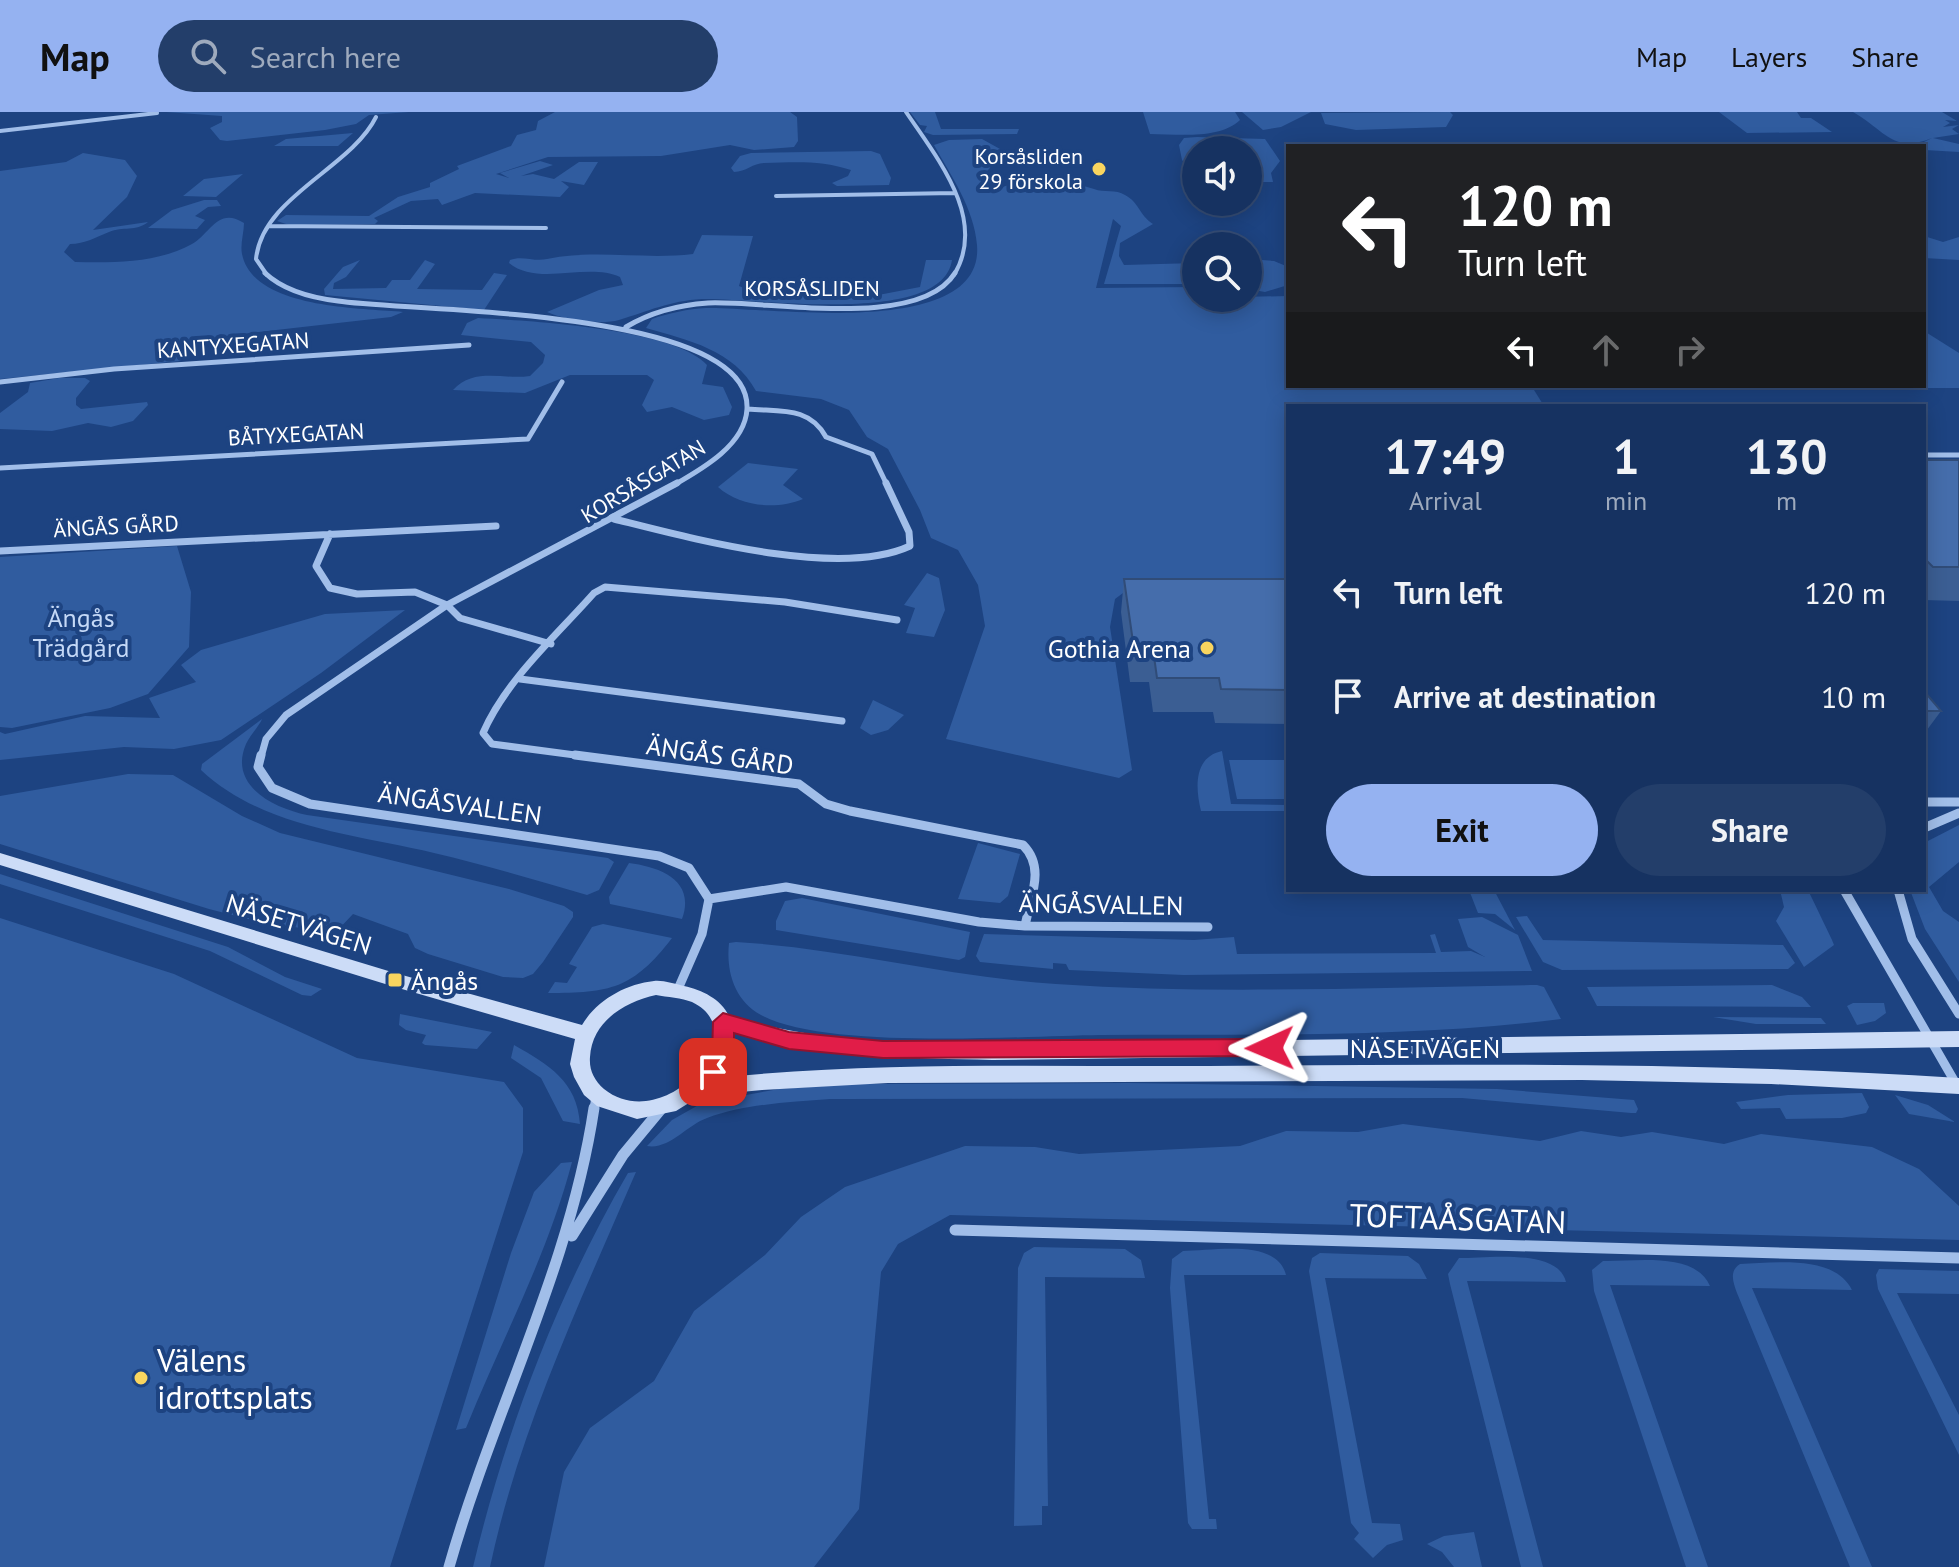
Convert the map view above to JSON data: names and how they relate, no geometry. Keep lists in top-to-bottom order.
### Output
{
  "streets": {
    "street": [
      "KORSÅSLIDEN",
      "KANTYXEGATAN",
      "BÅTYXEGATAN",
      "KORSÅSGATAN",
      "ÄNGÅS GÅRD",
      "ÄNGÅSVALLEN",
      "NÄSETVÄGEN",
      "TOFTAÅSGATAN"
    ]
  },
  "crossings": [
    ["KORSÅSGATAN", "ÄNGÅSVALLEN"],
    ["ÄNGÅS GÅRD", "ÄNGÅSVALLEN"]
  ],
  "parks": ["Ängås Trädgård"],
  "places": {
    "other": ["Korsåsliden 29 förskola", "Gothia Arena", "Välens idrottsplats"],
    "transit": ["Ängås"]
  },
  "page": {
    "header": "Map",
    "search": "Search here",
    "nav": ["Map", "Layers", "Share"],
    "turn": ["120 m", "Turn left"],
    "eta": [
      "17:49",
      "Arrival",
      "1",
      "min",
      "130",
      "m"
    ],
    "list": [
      {
        "name": "Turn left",
        "value": "120 m"
      },
      {
        "name": "Arrive at destination",
        "value": "10 m"
      }
    ],
    "buttons": ["Exit", "Share"]
  }
}
